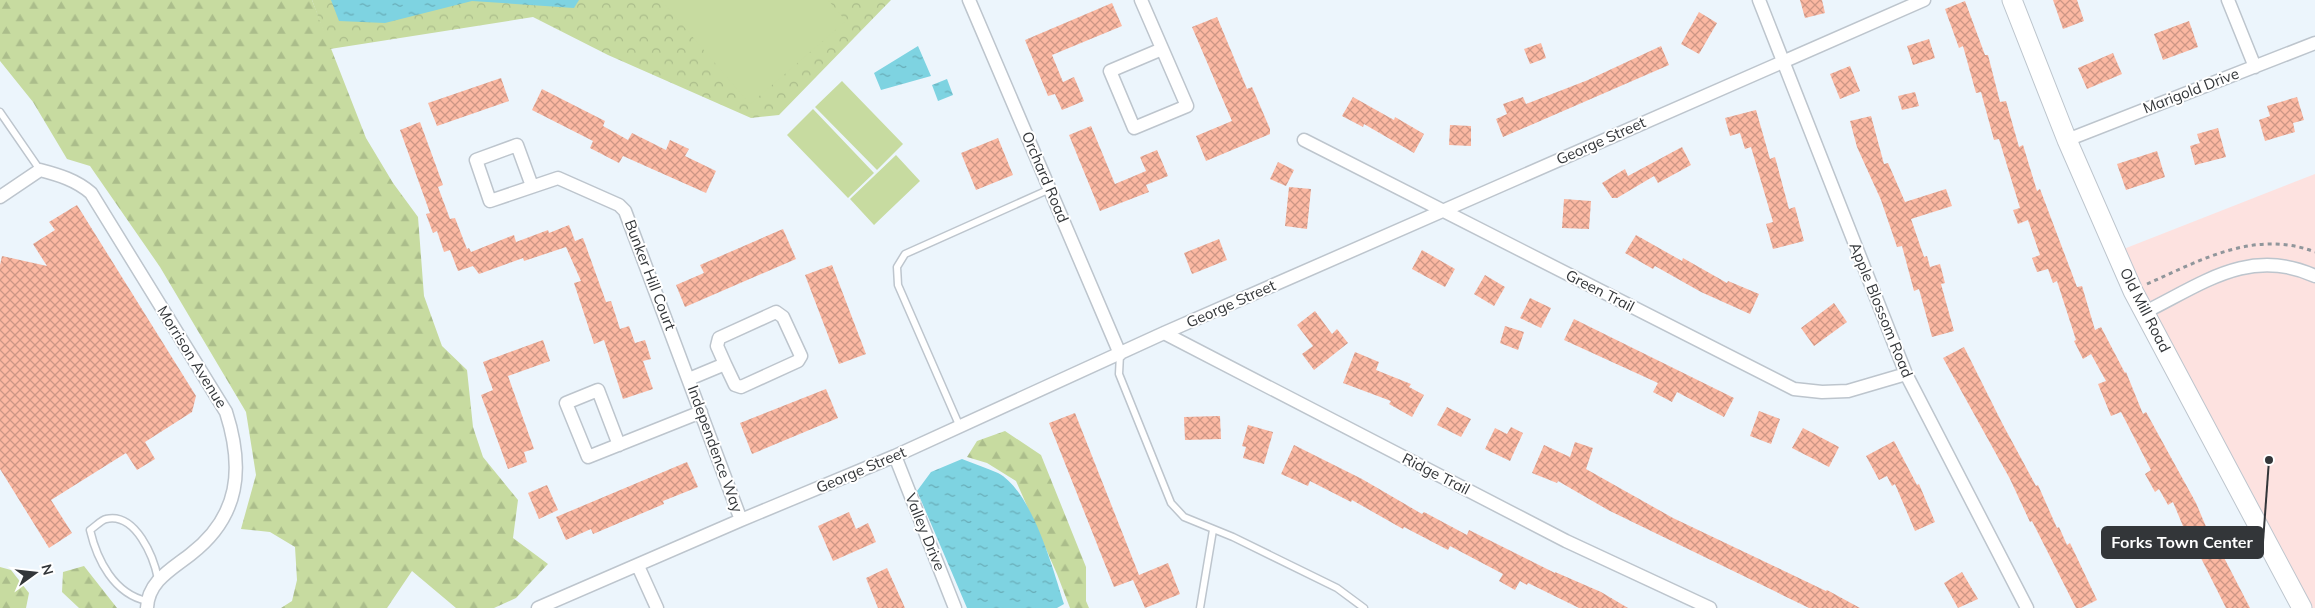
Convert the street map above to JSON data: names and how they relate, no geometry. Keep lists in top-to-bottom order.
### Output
{
  "streets": {
    "street": [
      "Marigold Drive",
      "George Street",
      "Orchard Road",
      "Bunker Hill Court",
      "Green Trail",
      "Apple Blossom Road",
      "Old Mill Road",
      "Morrison Avenue",
      "Independence Way",
      "Ridge Trail",
      "Valley Drive"
    ]
  },
  "crossings": [
    ["Marigold Drive", "Old Mill Road"],
    ["George Street", "Orchard Road"],
    ["George Street", "Green Trail"],
    ["George Street", "Apple Blossom Road"],
    ["George Street", "Independence Way"],
    ["George Street", "Ridge Trail"],
    ["George Street", "Valley Drive"],
    ["Bunker Hill Court", "Independence Way"],
    ["Green Trail", "Apple Blossom Road"]
  ],
  "places": ["Forks Town Center"],
  "north": "right"
}
